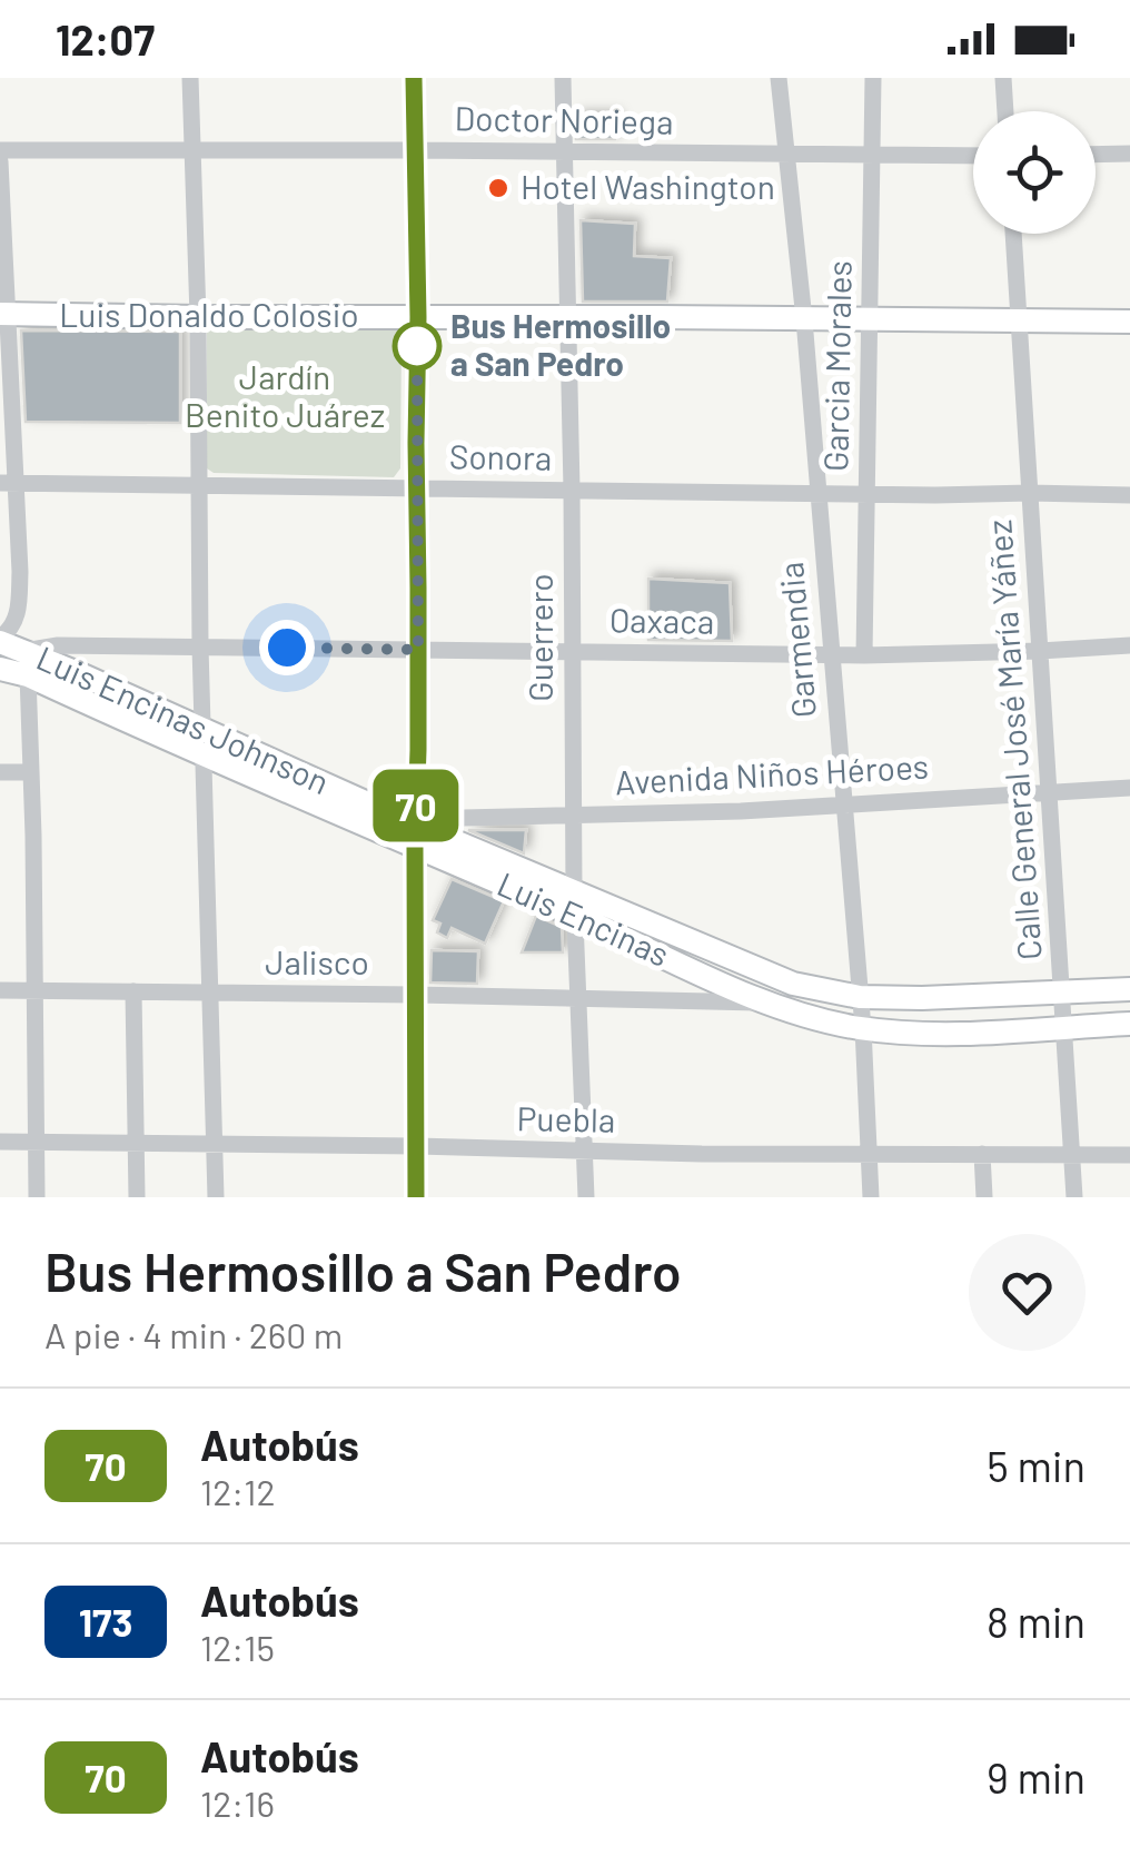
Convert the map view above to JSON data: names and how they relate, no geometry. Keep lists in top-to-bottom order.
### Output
{
  "streets": {
    "main road": ["Luis Donaldo Colosio", "Luis Encinas Johnson", "Luis Encinas"],
    "street": [
      "Doctor Noriega",
      "Garcia Morales",
      "Sonora",
      "Oaxaca",
      "Guerrero",
      "Garmendia",
      "Calle General José María Yáñez",
      "Avenida Niños Héroes",
      "Jalisco",
      "Puebla"
    ]
  },
  "crossings": [
    ["Doctor Noriega", "Garcia Morales"],
    ["Doctor Noriega", "Guerrero"],
    ["Doctor Noriega", "Garmendia"],
    ["Luis Donaldo Colosio", "Garcia Morales"],
    ["Luis Donaldo Colosio", "Guerrero"],
    ["Luis Donaldo Colosio", "Garmendia"],
    ["Luis Donaldo Colosio", "Calle General José María Yáñez"],
    ["Garcia Morales", "Sonora"],
    ["Garcia Morales", "Oaxaca"],
    ["Sonora", "Guerrero"],
    ["Sonora", "Garmendia"],
    ["Sonora", "Calle General José María Yáñez"],
    ["Oaxaca", "Guerrero"],
    ["Oaxaca", "Garmendia"],
    ["Oaxaca", "Luis Encinas Johnson"],
    ["Oaxaca", "Calle General José María Yáñez"],
    ["Guerrero", "Luis Encinas Johnson"],
    ["Guerrero", "Avenida Niños Héroes"],
    ["Guerrero", "Luis Encinas"],
    ["Guerrero", "Jalisco"],
    ["Guerrero", "Puebla"],
    ["Garmendia", "Luis Encinas Johnson"],
    ["Garmendia", "Avenida Niños Héroes"],
    ["Garmendia", "Luis Encinas"],
    ["Garmendia", "Puebla"],
    ["Luis Encinas Johnson", "Calle General José María Yáñez"],
    ["Luis Encinas Johnson", "Avenida Niños Héroes"],
    ["Luis Encinas Johnson", "Luis Encinas"],
    ["Calle General José María Yáñez", "Avenida Niños Héroes"],
    ["Calle General José María Yáñez", "Luis Encinas"],
    ["Calle General José María Yáñez", "Puebla"],
    ["Luis Encinas", "Jalisco"]
  ],
  "parks": ["Jardín Benito Juárez"],
  "places": ["Hotel Washington", "Bus Hermosillo a San Pedro"],
  "lines": ["bus line 70"],
  "page": {
    "status": "12:07",
    "on_map": "70",
    "heading": ["Bus Hermosillo a San Pedro", "A pie · 4 min · 260 m"],
    "list": [
      {
        "mark": "70",
        "name": "Autobús",
        "note": "12:12",
        "value": "5 min"
      },
      {
        "mark": "173",
        "name": "Autobús",
        "note": "12:15",
        "value": "8 min"
      },
      {
        "mark": "70",
        "name": "Autobús",
        "note": "12:16",
        "value": "9 min"
      }
    ]
  }
}
